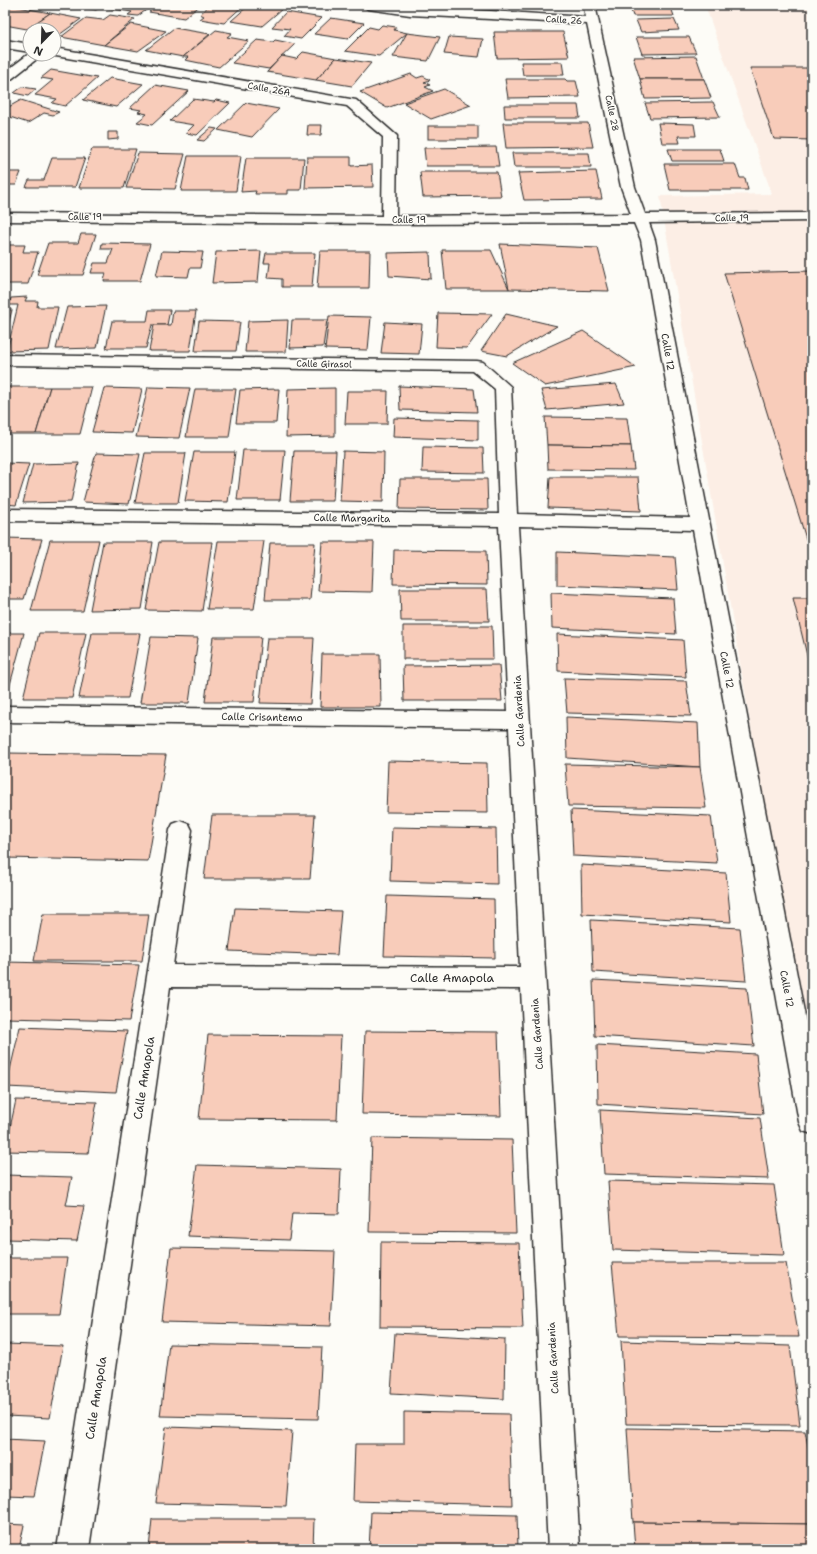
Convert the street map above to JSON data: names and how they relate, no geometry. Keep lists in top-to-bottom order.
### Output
{
  "streets": {
    "street": [
      "Calle 26",
      "Calle 26A",
      "Calle 28",
      "Calle 19",
      "Calle 12",
      "Calle Girasol",
      "Calle Margarita",
      "Calle Gardenia",
      "Calle Crisantemo",
      "Calle Amapola"
    ]
  },
  "crossings": [
    ["Calle 26", "Calle 28"],
    ["Calle 26A", "Calle 19"],
    ["Calle 28", "Calle 19"],
    ["Calle 28", "Calle 12"],
    ["Calle 19", "Calle 12"],
    ["Calle 12", "Calle Margarita"],
    ["Calle Girasol", "Calle Margarita"],
    ["Calle Girasol", "Calle Gardenia"],
    ["Calle Margarita", "Calle Gardenia"],
    ["Calle Gardenia", "Calle Crisantemo"],
    ["Calle Gardenia", "Calle Amapola"]
  ],
  "north": "bottom left"
}
